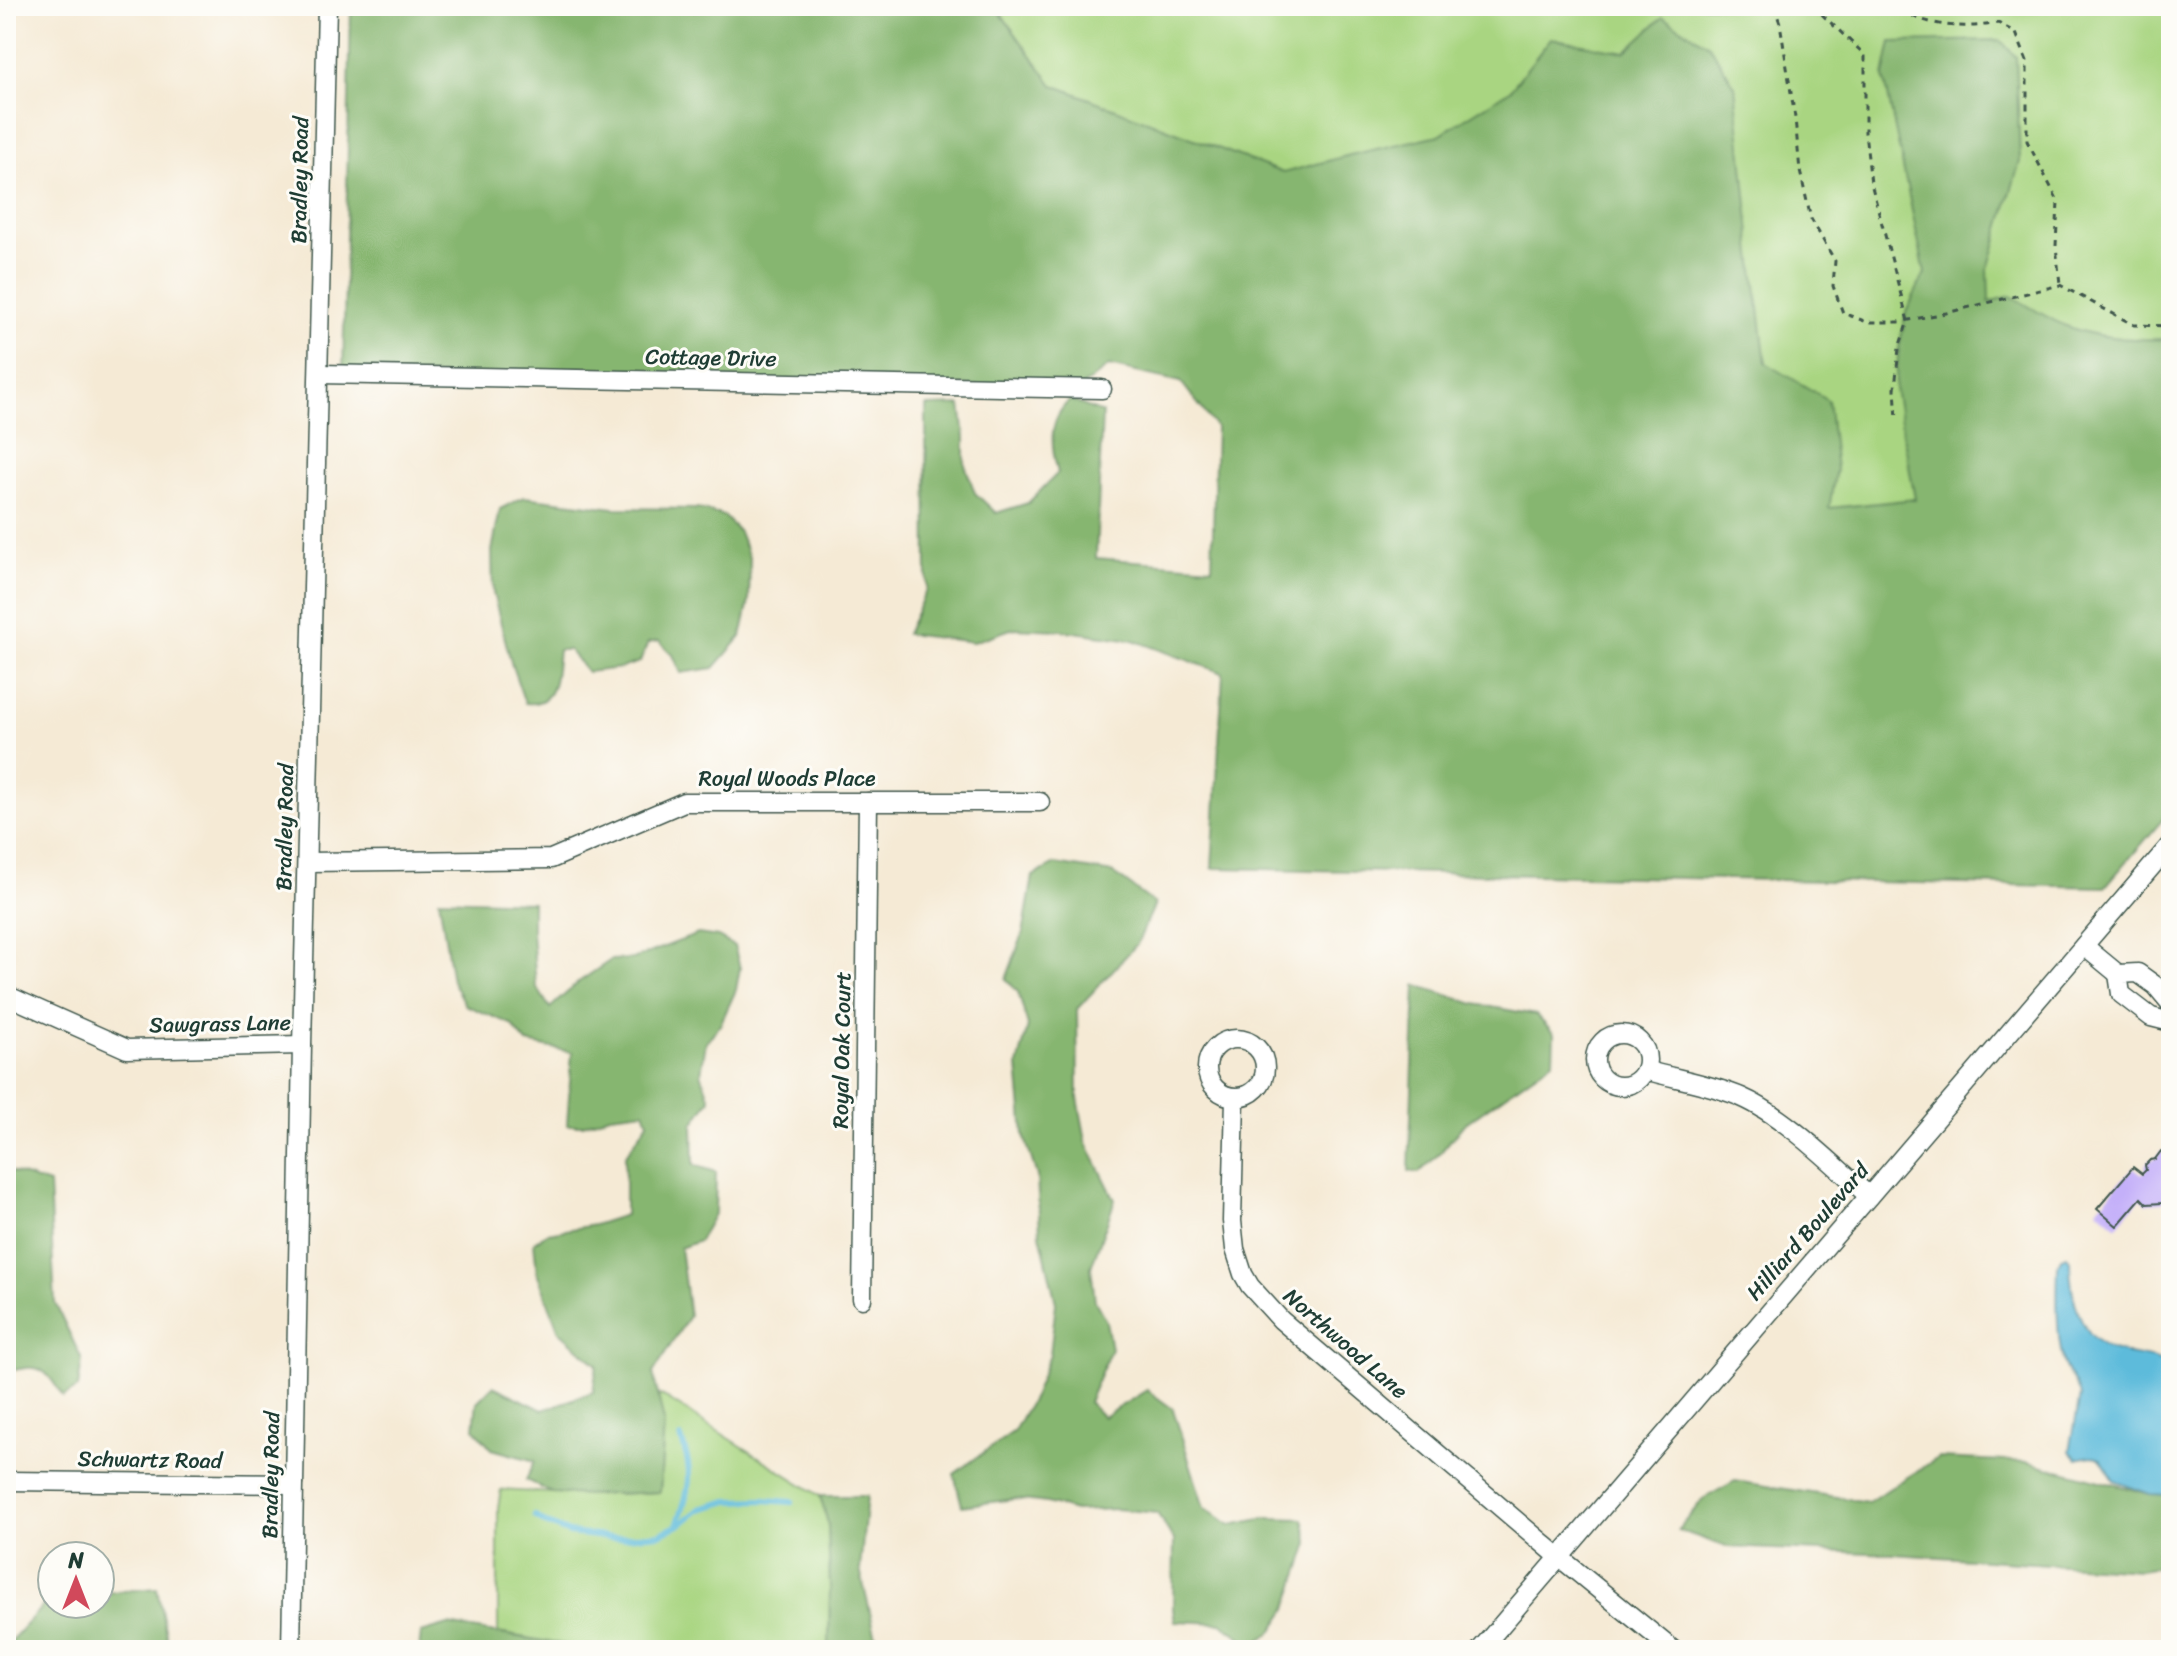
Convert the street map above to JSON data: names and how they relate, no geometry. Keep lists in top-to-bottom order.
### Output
{
  "streets": {
    "street": [
      "Bradley Road",
      "Cottage Drive",
      "Royal Woods Place",
      "Sawgrass Lane",
      "Royal Oak Court",
      "Hilliard Boulevard",
      "Northwood Lane",
      "Schwartz Road"
    ]
  },
  "crossings": [
    ["Bradley Road", "Cottage Drive"],
    ["Bradley Road", "Royal Woods Place"],
    ["Bradley Road", "Sawgrass Lane"],
    ["Bradley Road", "Schwartz Road"],
    ["Royal Woods Place", "Royal Oak Court"],
    ["Hilliard Boulevard", "Northwood Lane"]
  ],
  "north": "top"
}
